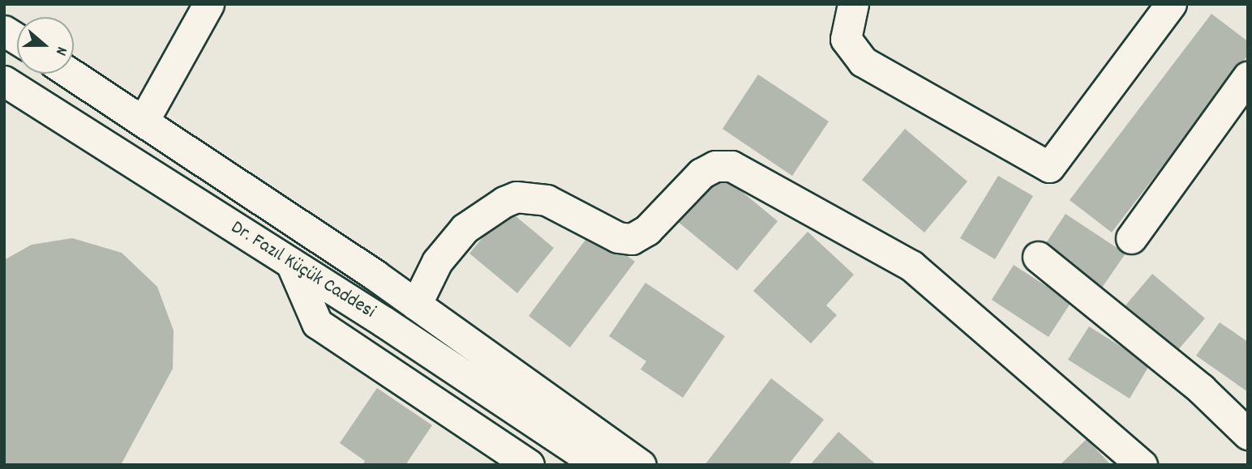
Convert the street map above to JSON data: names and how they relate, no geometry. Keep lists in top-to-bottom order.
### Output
{
  "streets": {
    "street": ["Dr. Fazıl Küçük Caddesi"]
  },
  "north": "right"
}
